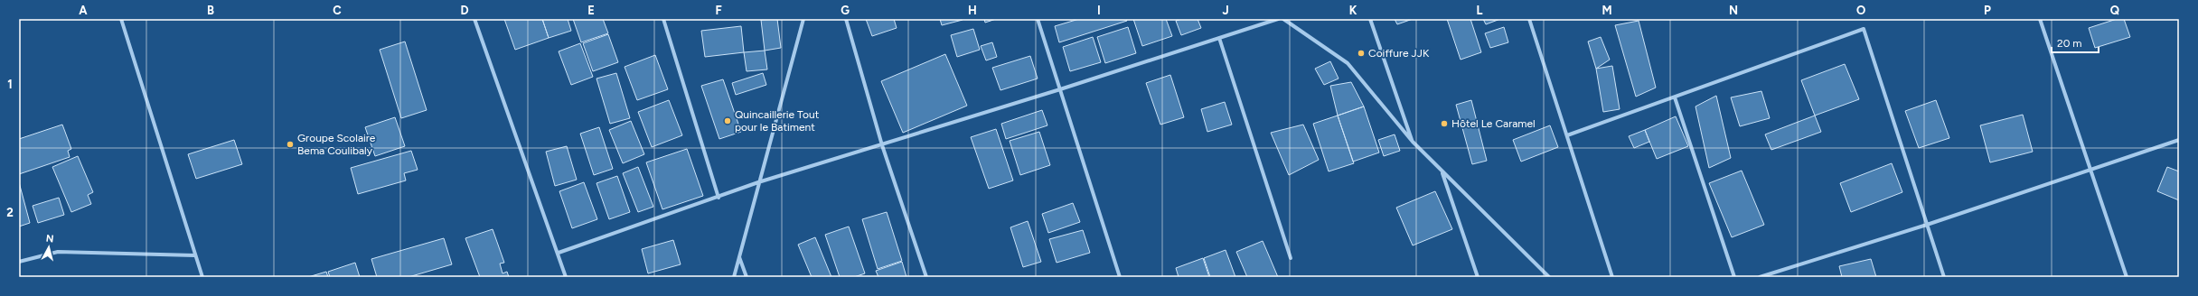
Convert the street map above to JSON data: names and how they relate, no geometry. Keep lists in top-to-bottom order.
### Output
{
  "places": [
    "Coiffure JJK",
    "Quincaillerie Tout pour le Batiment",
    "Hôtel Le Caramel",
    "Groupe Scolaire Bema Coulibaly"
  ],
  "scale_bar": "20 m",
  "north": "top",
  "grid": {
    "columns": [
      "A",
      "B",
      "C",
      "D",
      "E",
      "F",
      "G",
      "H",
      "I",
      "J",
      "K",
      "L",
      "M",
      "N",
      "O",
      "P",
      "Q"
    ],
    "rows": ["1", "2"]
  }
}
